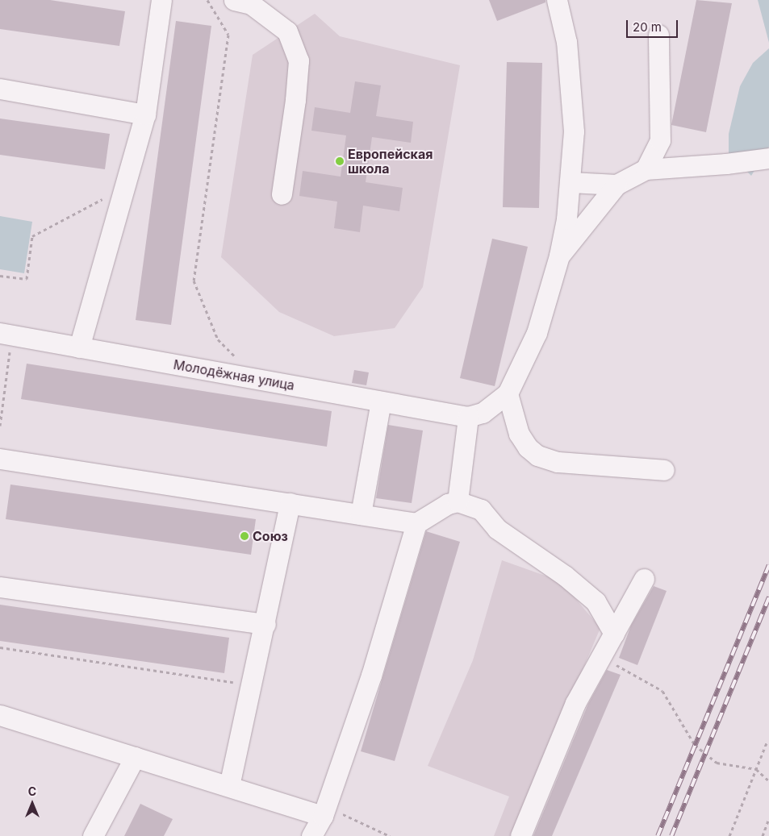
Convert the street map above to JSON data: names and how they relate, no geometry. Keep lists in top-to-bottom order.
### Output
{
  "streets": {
    "street": ["Молодёжная улица"]
  },
  "places": ["Европейская школа", "Союз"],
  "scale_bar": "20 m",
  "north": "top"
}
